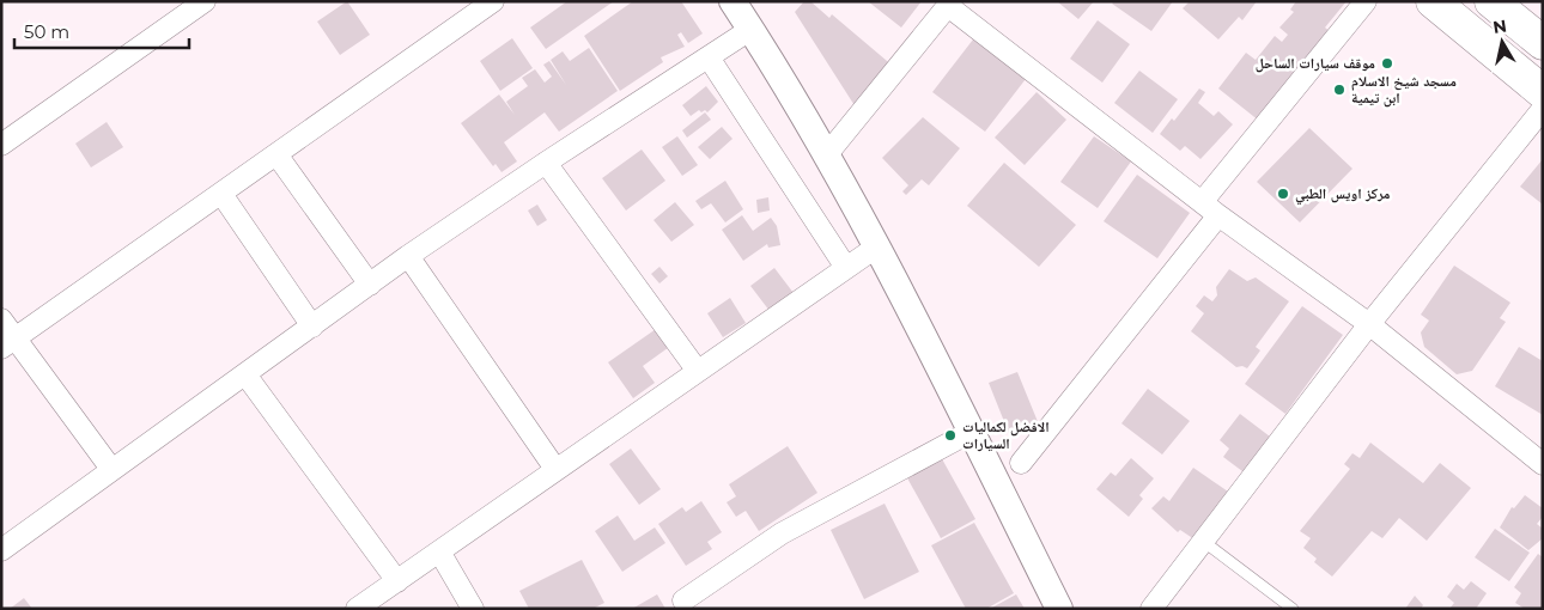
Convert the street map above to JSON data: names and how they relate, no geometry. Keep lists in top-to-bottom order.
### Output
{
  "places": [
    "موقف سيارات الساحل",
    "مسجد شيخ الاسلام ابن تيمية",
    "مركز اويس الطبي",
    "الافضل لكماليات السيارات"
  ],
  "scale_bar": "50 m",
  "north": "top"
}
